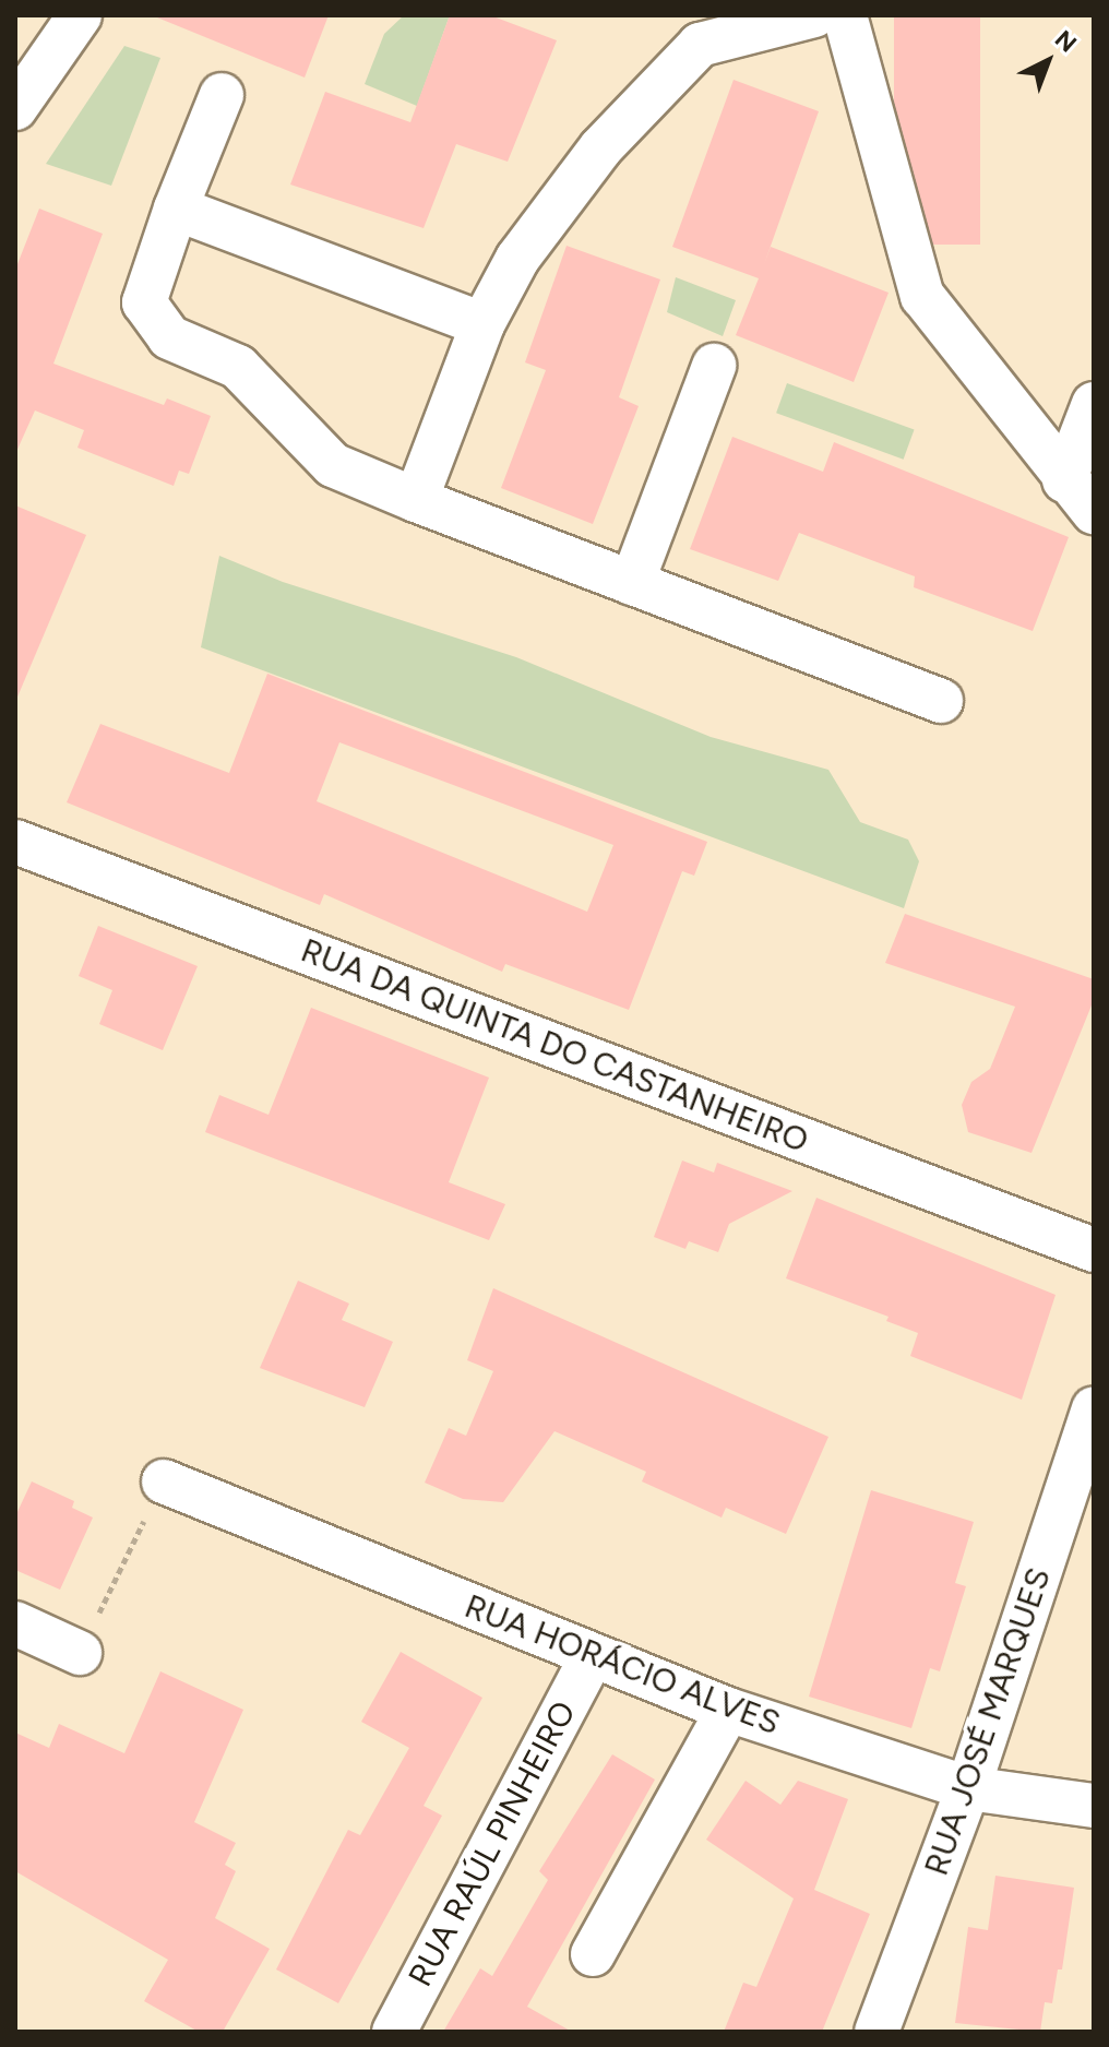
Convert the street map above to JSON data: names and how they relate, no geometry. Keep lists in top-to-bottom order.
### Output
{
  "streets": {
    "street": [
      "RUA DA QUINTA DO CASTANHEIRO",
      "RUA HORÁCIO ALVES",
      "RUA JOSÉ MARQUES",
      "RUA RAÚL PINHEIRO"
    ]
  },
  "crossings": [
    ["RUA HORÁCIO ALVES", "RUA JOSÉ MARQUES"],
    ["RUA HORÁCIO ALVES", "RUA RAÚL PINHEIRO"]
  ],
  "north": "top right"
}
